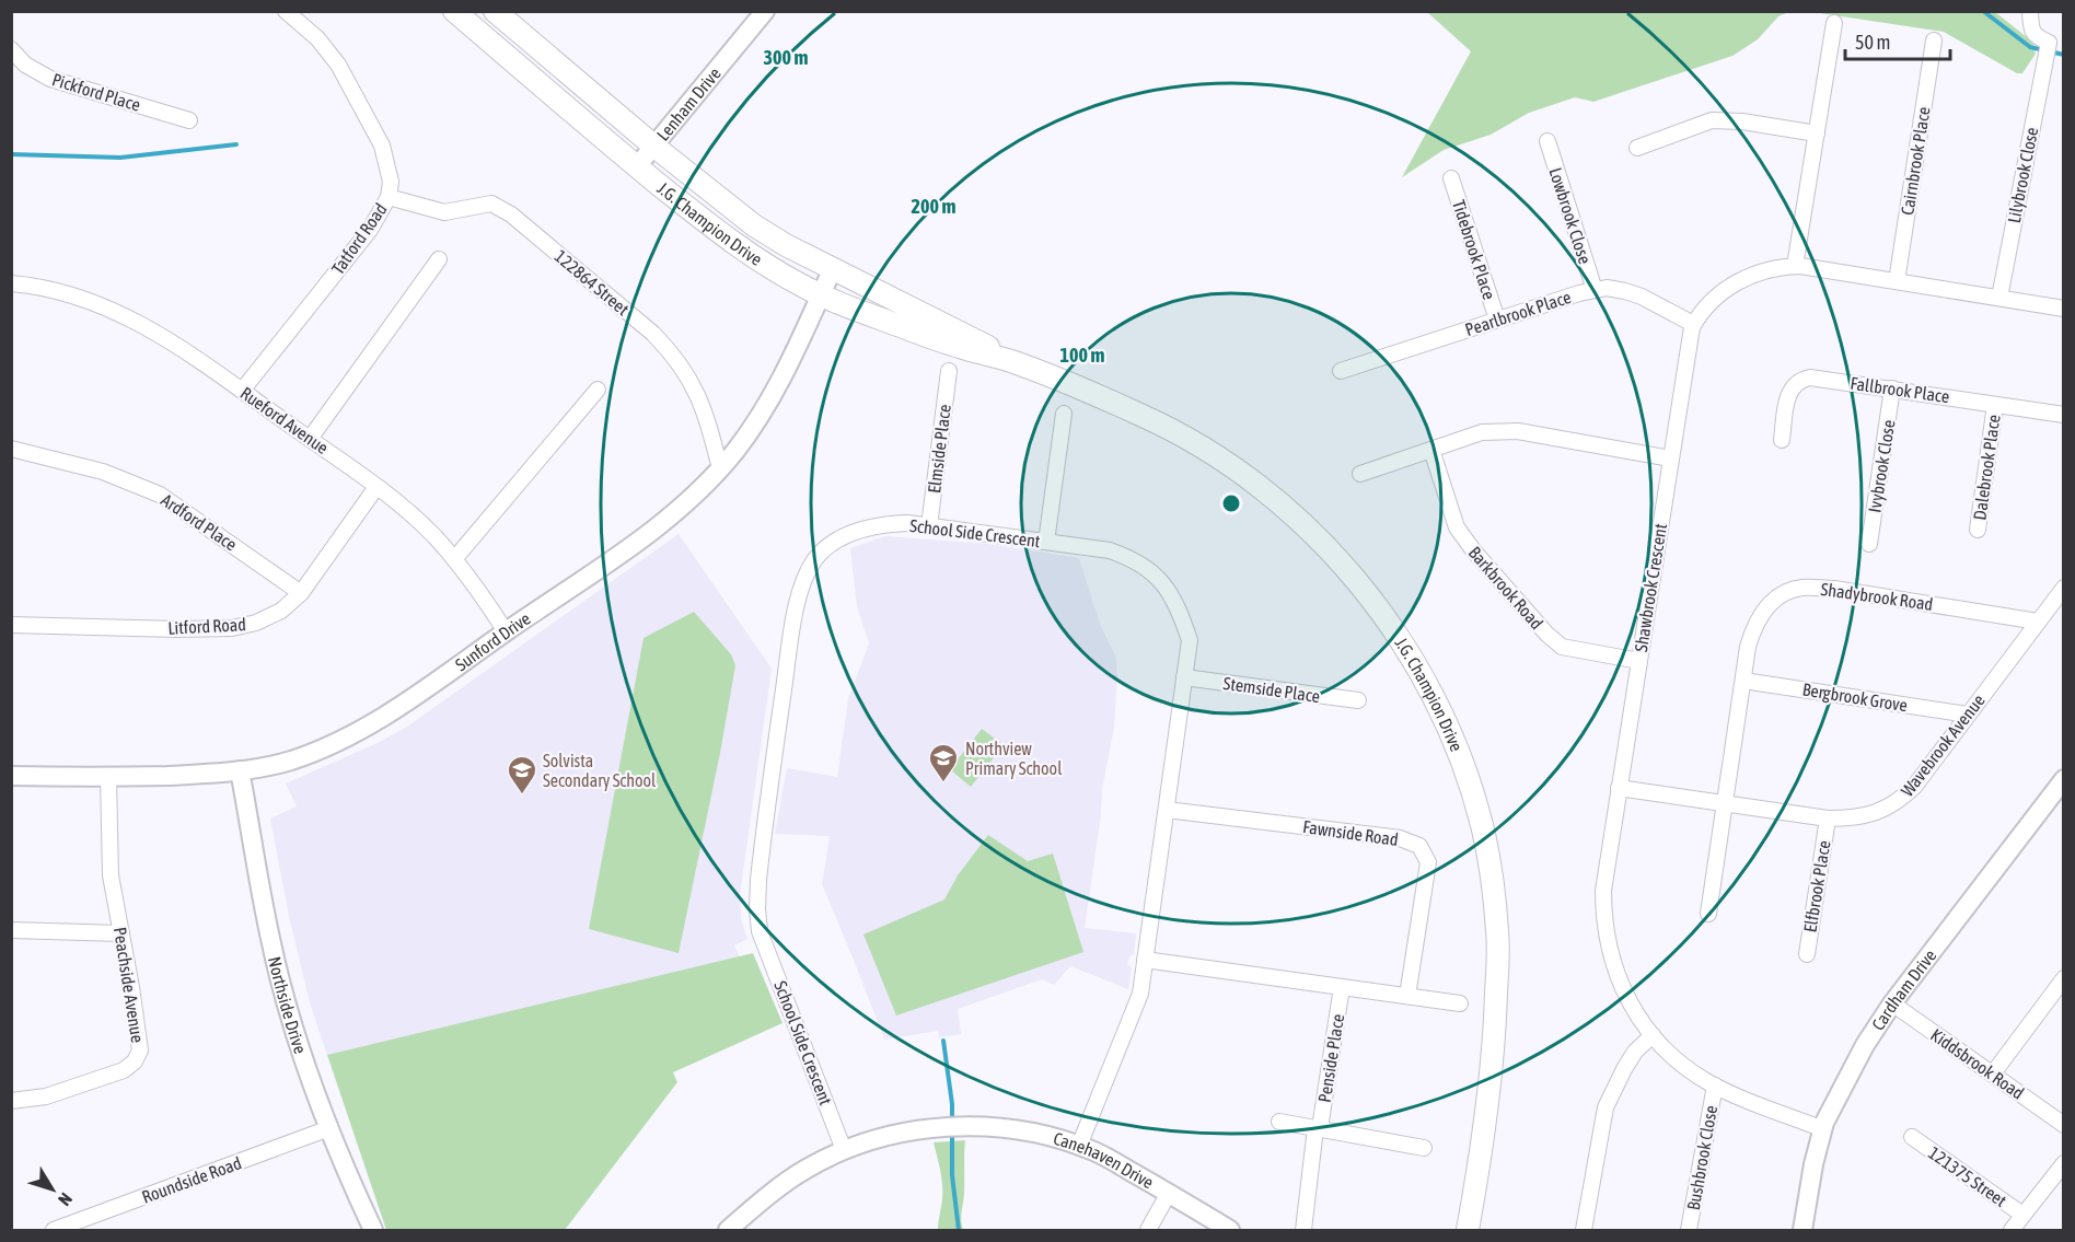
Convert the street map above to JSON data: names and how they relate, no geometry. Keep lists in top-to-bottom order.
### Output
{
  "streets": {
    "main road": ["J.G. Champion Drive"],
    "street": [
      "Pickford Place",
      "Lenham Drive",
      "Cairnbrook Place",
      "Lilybrook Close",
      "Lowbrook Close",
      "Tatford Road",
      "Tidebrook Place",
      "122864 Street",
      "Pearlbrook Place",
      "Fallbrook Place",
      "Rueford Avenue",
      "Elmside Place",
      "Ivybrook Close",
      "Dalebrook Place",
      "Ardford Place",
      "School Side Crescent",
      "Barkbrook Road",
      "Shawbrook Crescent",
      "Shadybrook Road",
      "Litford Road",
      "Sunford Drive",
      "Stemside Place",
      "Bergbrook Grove",
      "Wavebrook Avenue",
      "Fawnside Road",
      "Elfbrook Place",
      "Peachside Avenue",
      "Cardham Drive",
      "Northside Drive",
      "Penside Place",
      "Kiddsbrook Road",
      "Bushbrook Close",
      "Canehaven Drive",
      "121375 Street",
      "Roundside Road"
    ]
  },
  "crossings": [
    ["Lenham Drive", "J.G. Champion Drive"],
    ["Cairnbrook Place", "Shawbrook Crescent"],
    ["Lilybrook Close", "Shawbrook Crescent"],
    ["Lowbrook Close", "Pearlbrook Place"],
    ["J.G. Champion Drive", "Sunford Drive"],
    ["Tatford Road", "122864 Street"],
    ["Tatford Road", "Rueford Avenue"],
    ["Tidebrook Place", "Pearlbrook Place"],
    ["122864 Street", "Sunford Drive"],
    ["Pearlbrook Place", "Shawbrook Crescent"],
    ["Fallbrook Place", "Ivybrook Close"],
    ["Fallbrook Place", "Dalebrook Place"],
    ["Rueford Avenue", "Litford Road"],
    ["Rueford Avenue", "Sunford Drive"],
    ["Elmside Place", "School Side Crescent"],
    ["Ardford Place", "Litford Road"],
    ["School Side Crescent", "Stemside Place"],
    ["School Side Crescent", "Fawnside Road"],
    ["School Side Crescent", "Canehaven Drive"],
    ["Barkbrook Road", "Shawbrook Crescent"],
    ["Shawbrook Crescent", "Wavebrook Avenue"],
    ["Shawbrook Crescent", "Cardham Drive"],
    ["Shawbrook Crescent", "Bushbrook Close"],
    ["Shadybrook Road", "Bergbrook Grove"],
    ["Shadybrook Road", "Wavebrook Avenue"],
    ["Sunford Drive", "Peachside Avenue"],
    ["Sunford Drive", "Northside Drive"],
    ["Bergbrook Grove", "Wavebrook Avenue"],
    ["Wavebrook Avenue", "Elfbrook Place"],
    ["Cardham Drive", "Kiddsbrook Road"],
    ["Northside Drive", "Roundside Road"]
  ],
  "places": {
    "school or university": ["Northview Primary School", "Solvista Secondary School"]
  },
  "scale_bar": "50 m",
  "north": "bottom right",
  "rings": ["300 m", "200 m", "100 m"]
}
